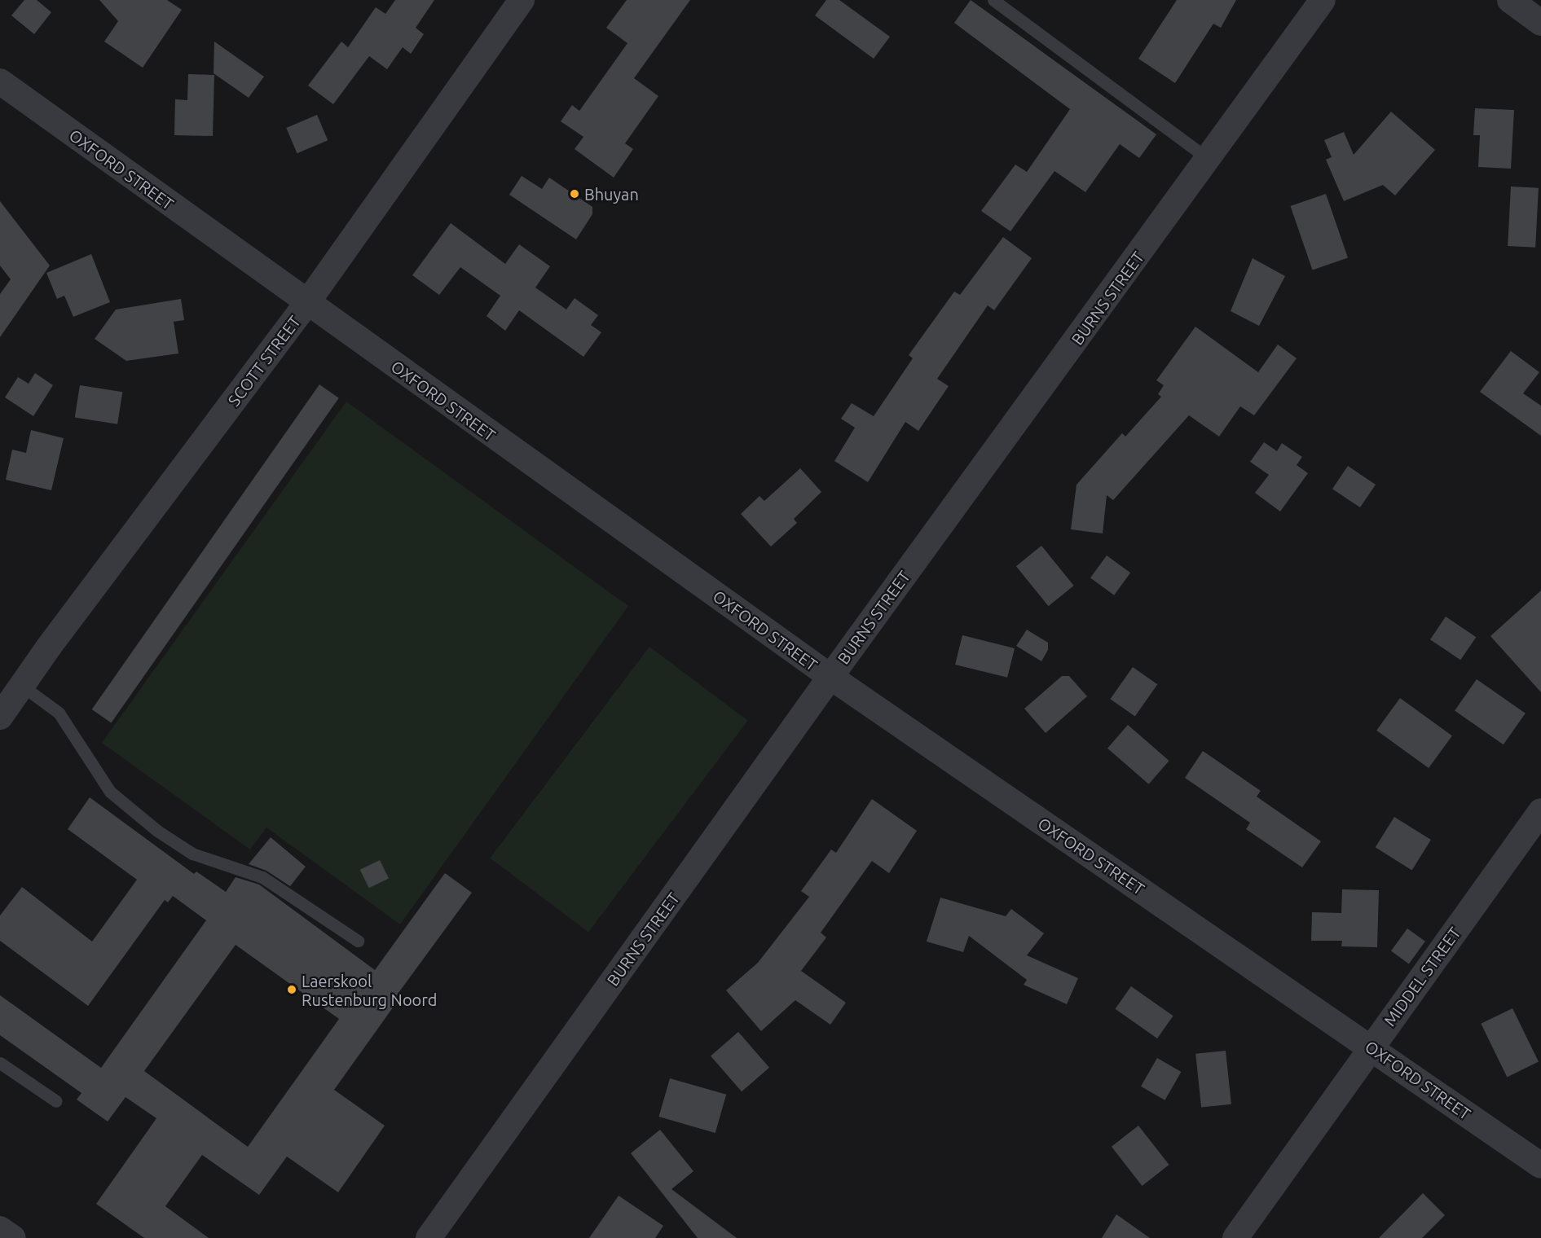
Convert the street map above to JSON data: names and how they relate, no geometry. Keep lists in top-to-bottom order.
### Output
{
  "streets": {
    "street": [
      "OXFORD STREET",
      "BURNS STREET",
      "SCOTT STREET",
      "MIDDEL STREET"
    ]
  },
  "crossings": [
    ["OXFORD STREET", "BURNS STREET"],
    ["OXFORD STREET", "SCOTT STREET"],
    ["OXFORD STREET", "MIDDEL STREET"]
  ],
  "places": ["Bhuyan", "Laerskool Rustenburg Noord"]
}
